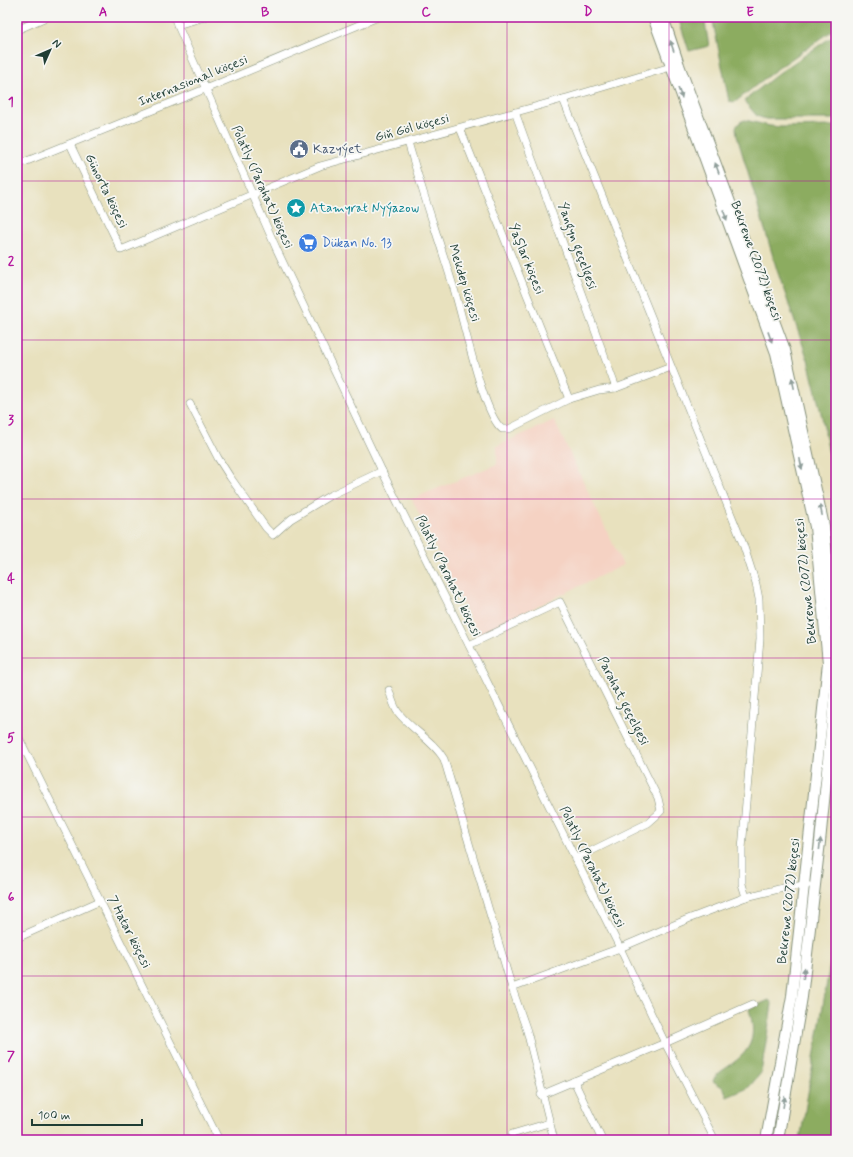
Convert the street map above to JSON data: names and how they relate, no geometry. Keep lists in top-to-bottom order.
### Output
{
  "streets": {
    "main road": ["Bekrewe (2072) köçesi"],
    "street": [
      "Internasional köçesi",
      "Giň Göl köçesi",
      "Polatly (Parahat) köçesi",
      "Günorta köçesi",
      "Ýangyn geçelgesi",
      "Ýaşlar köçesi",
      "Mekdep köçesi",
      "Parahat geçelgesi",
      "7 Hatar köçesi"
    ]
  },
  "crossings": [
    ["Internasional köçesi", "Polatly (Parahat) köçesi"],
    ["Internasional köçesi", "Günorta köçesi"],
    ["Giň Göl köçesi", "Polatly (Parahat) köçesi"],
    ["Giň Göl köçesi", "Günorta köçesi"],
    ["Giň Göl köçesi", "Ýangyn geçelgesi"],
    ["Giň Göl köçesi", "Ýaşlar köçesi"],
    ["Giň Göl köçesi", "Bekrewe (2072) köçesi"],
    ["Giň Göl köçesi", "Mekdep köçesi"],
    ["Polatly (Parahat) köçesi", "Parahat geçelgesi"],
    ["Ýaşlar köçesi", "Mekdep köçesi"]
  ],
  "places": {
    "public building": ["Kazyýet"],
    "place": ["Atamyrat Nyýazow"],
    "supermarket": ["Dükan No. 13"]
  },
  "scale_bar": "100 m",
  "north": "top right",
  "grid": {
    "columns": [
      "A",
      "B",
      "C",
      "D",
      "E"
    ],
    "rows": [
      "1",
      "2",
      "3",
      "4",
      "5",
      "6",
      "7"
    ]
  }
}
